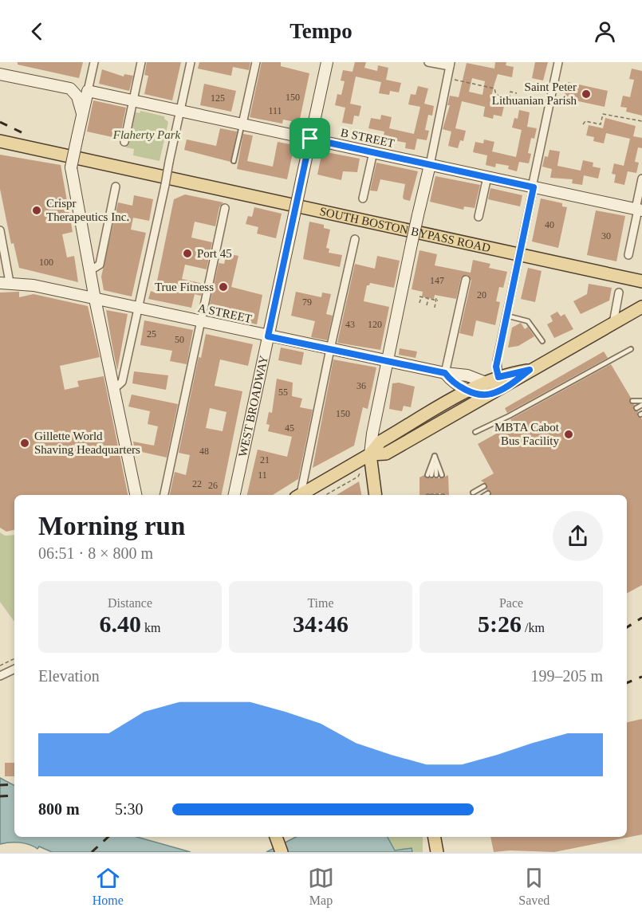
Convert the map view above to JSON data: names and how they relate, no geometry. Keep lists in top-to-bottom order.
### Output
{
  "streets": {
    "main road": [
      "B STREET",
      "SOUTH BOSTON BYPASS ROAD",
      "A STREET",
      "WEST BROADWAY"
    ]
  },
  "crossings": [
    ["B STREET", "WEST BROADWAY"],
    ["A STREET", "WEST BROADWAY"]
  ],
  "parks": ["Flaherty Park"],
  "places": [
    "Saint Peter Lithuanian Parish",
    "Crispr Therapeutics Inc.",
    "Port 45",
    "True Fitness",
    "MBTA Cabot Bus Facility",
    "Gillette World Shaving Headquarters"
  ],
  "house_numbers": [
    "150",
    "125",
    "111",
    "40",
    "30",
    "100",
    "147",
    "20",
    "79",
    "43",
    "120",
    "25",
    "50",
    "36",
    "55",
    "150",
    "45",
    "48",
    "21",
    "11",
    "22",
    "26"
  ],
  "page": {
    "header": "Tempo",
    "heading": ["Morning run", "06:51 · 8 × 800 m"],
    "stats": [
      ["Distance", "6.40 km"],
      ["Time", "34:46"],
      ["Pace", "5:26 /km"]
    ],
    "chart": ["Elevation", "199–205 m"],
    "list": [
      {
        "name": "800 m",
        "note": "5:30"
      }
    ],
    "tabs": ["Home", "Map", "Saved"]
  }
}
